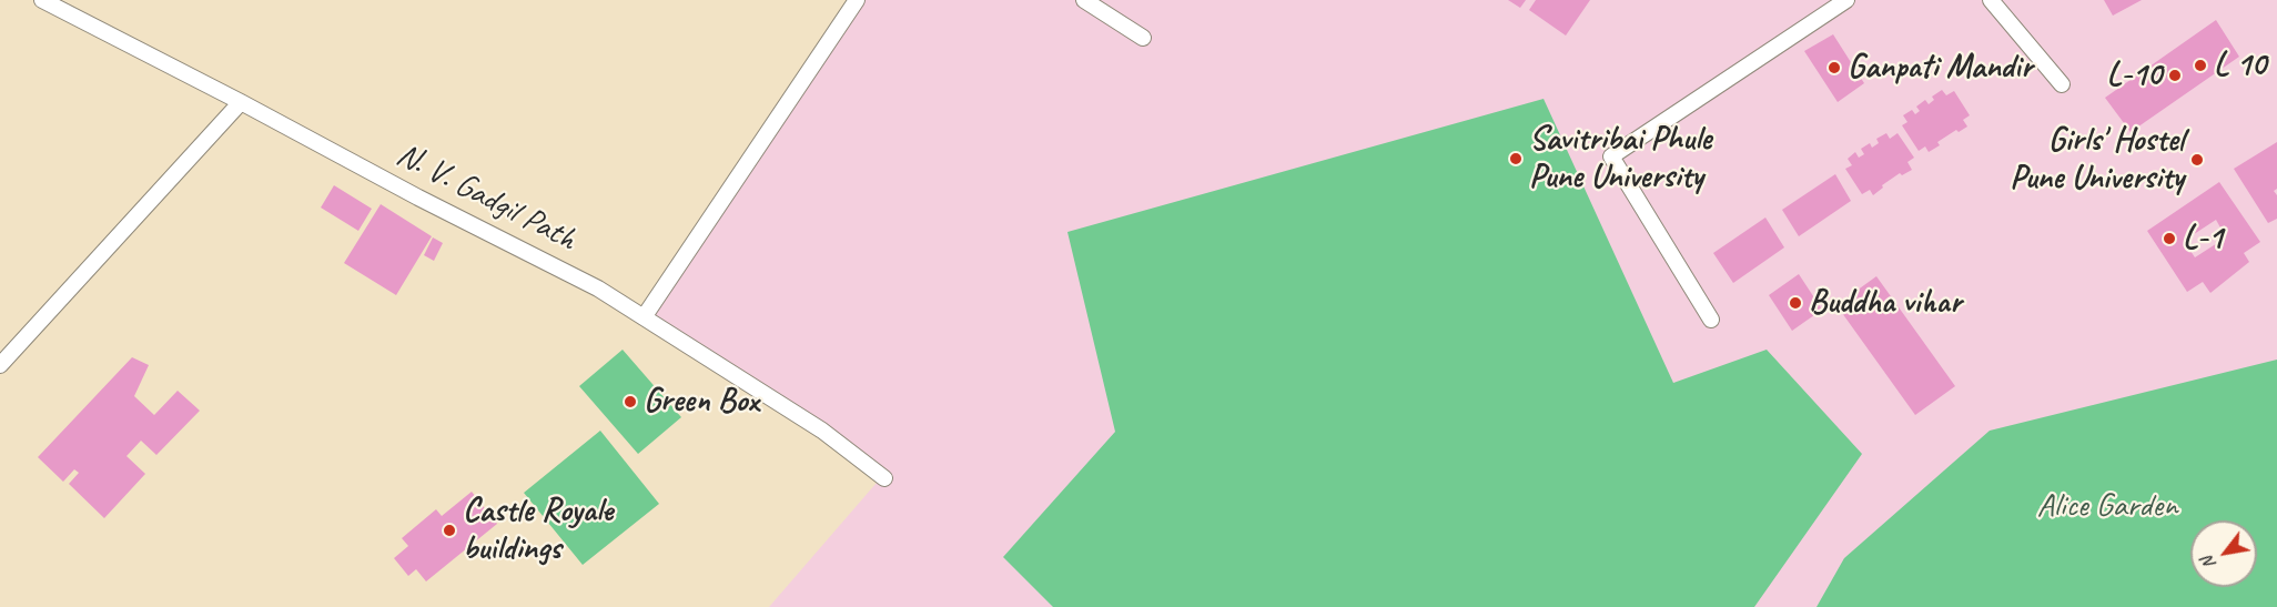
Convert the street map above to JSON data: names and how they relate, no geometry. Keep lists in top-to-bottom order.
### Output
{
  "streets": {
    "street": ["N. V. Gadgil Path"]
  },
  "parks": ["Alice Garden"],
  "places": [
    "L 10",
    "Ganpati Mandir",
    "L-10",
    "Savitribai Phule Pune University",
    "Girls' Hostel Pune University",
    "L-1",
    "Buddha vihar",
    "Green Box",
    "Castle Royale buildings"
  ],
  "north": "bottom left"
}
